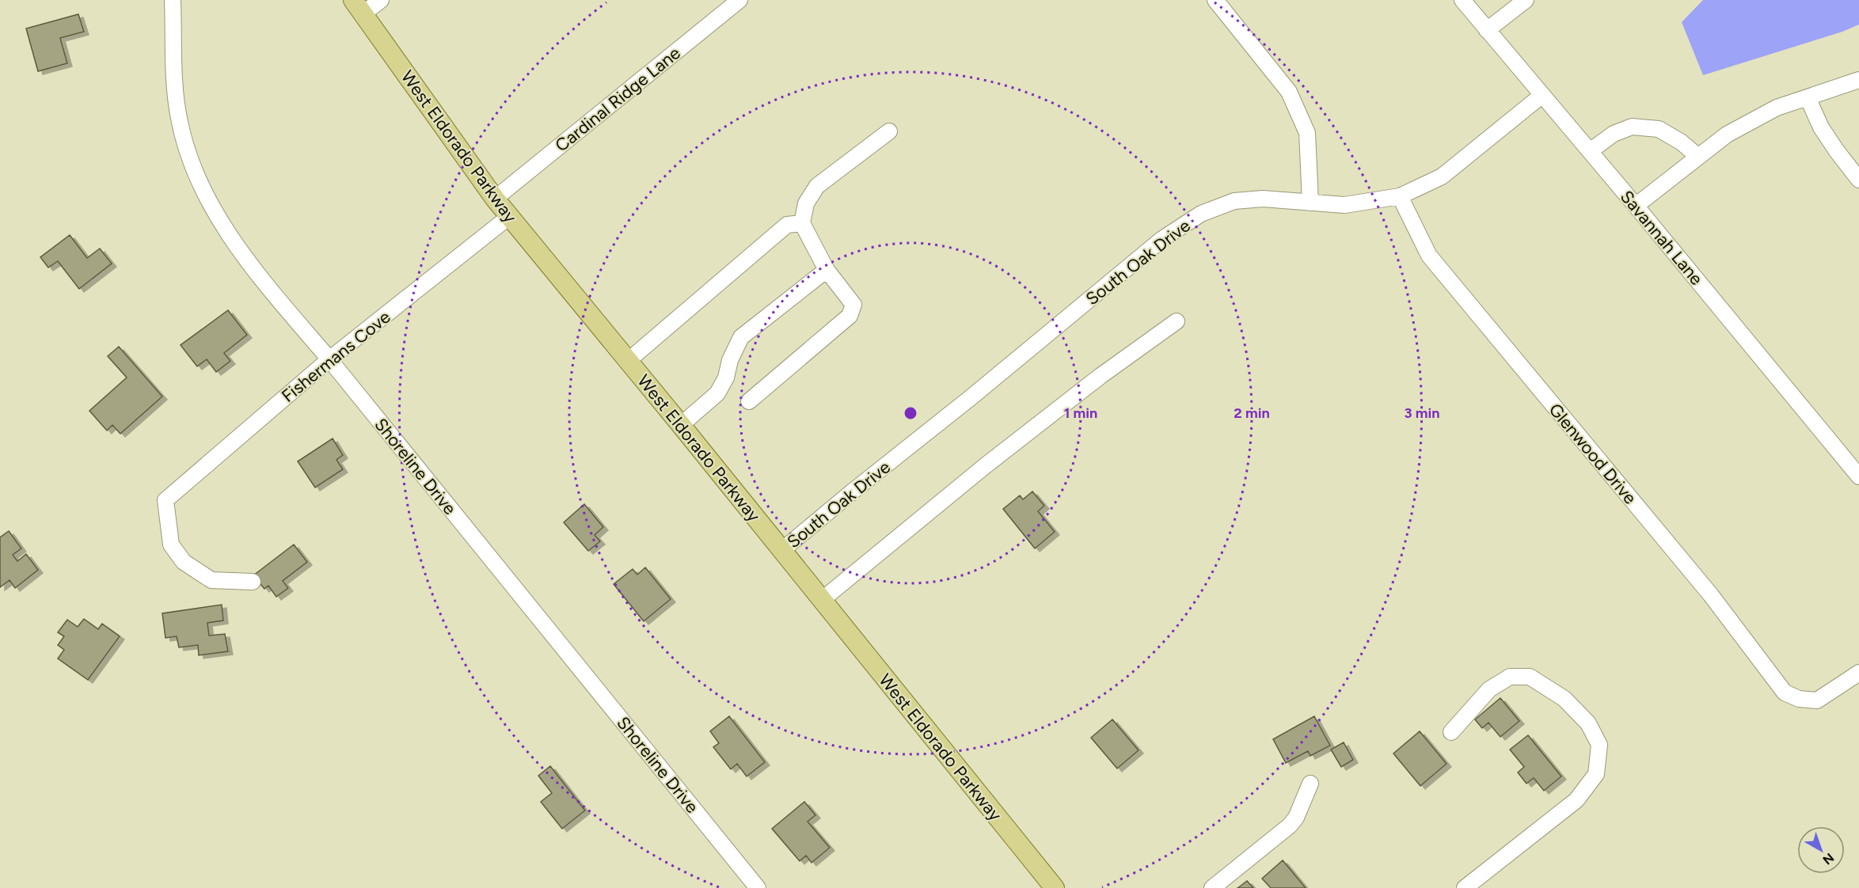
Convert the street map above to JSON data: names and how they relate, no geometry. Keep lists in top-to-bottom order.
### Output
{
  "streets": {
    "main road": ["West Eldorado Parkway"],
    "street": [
      "Cardinal Ridge Lane",
      "Savannah Lane",
      "South Oak Drive",
      "Fishermans Cove",
      "Glenwood Drive",
      "Shoreline Drive"
    ]
  },
  "crossings": [
    ["Cardinal Ridge Lane", "West Eldorado Parkway"],
    ["West Eldorado Parkway", "South Oak Drive"],
    ["West Eldorado Parkway", "Fishermans Cove"],
    ["Savannah Lane", "South Oak Drive"],
    ["South Oak Drive", "Glenwood Drive"],
    ["Fishermans Cove", "Shoreline Drive"]
  ],
  "north": "bottom right",
  "rings": ["1 min", "2 min", "3 min"]
}
